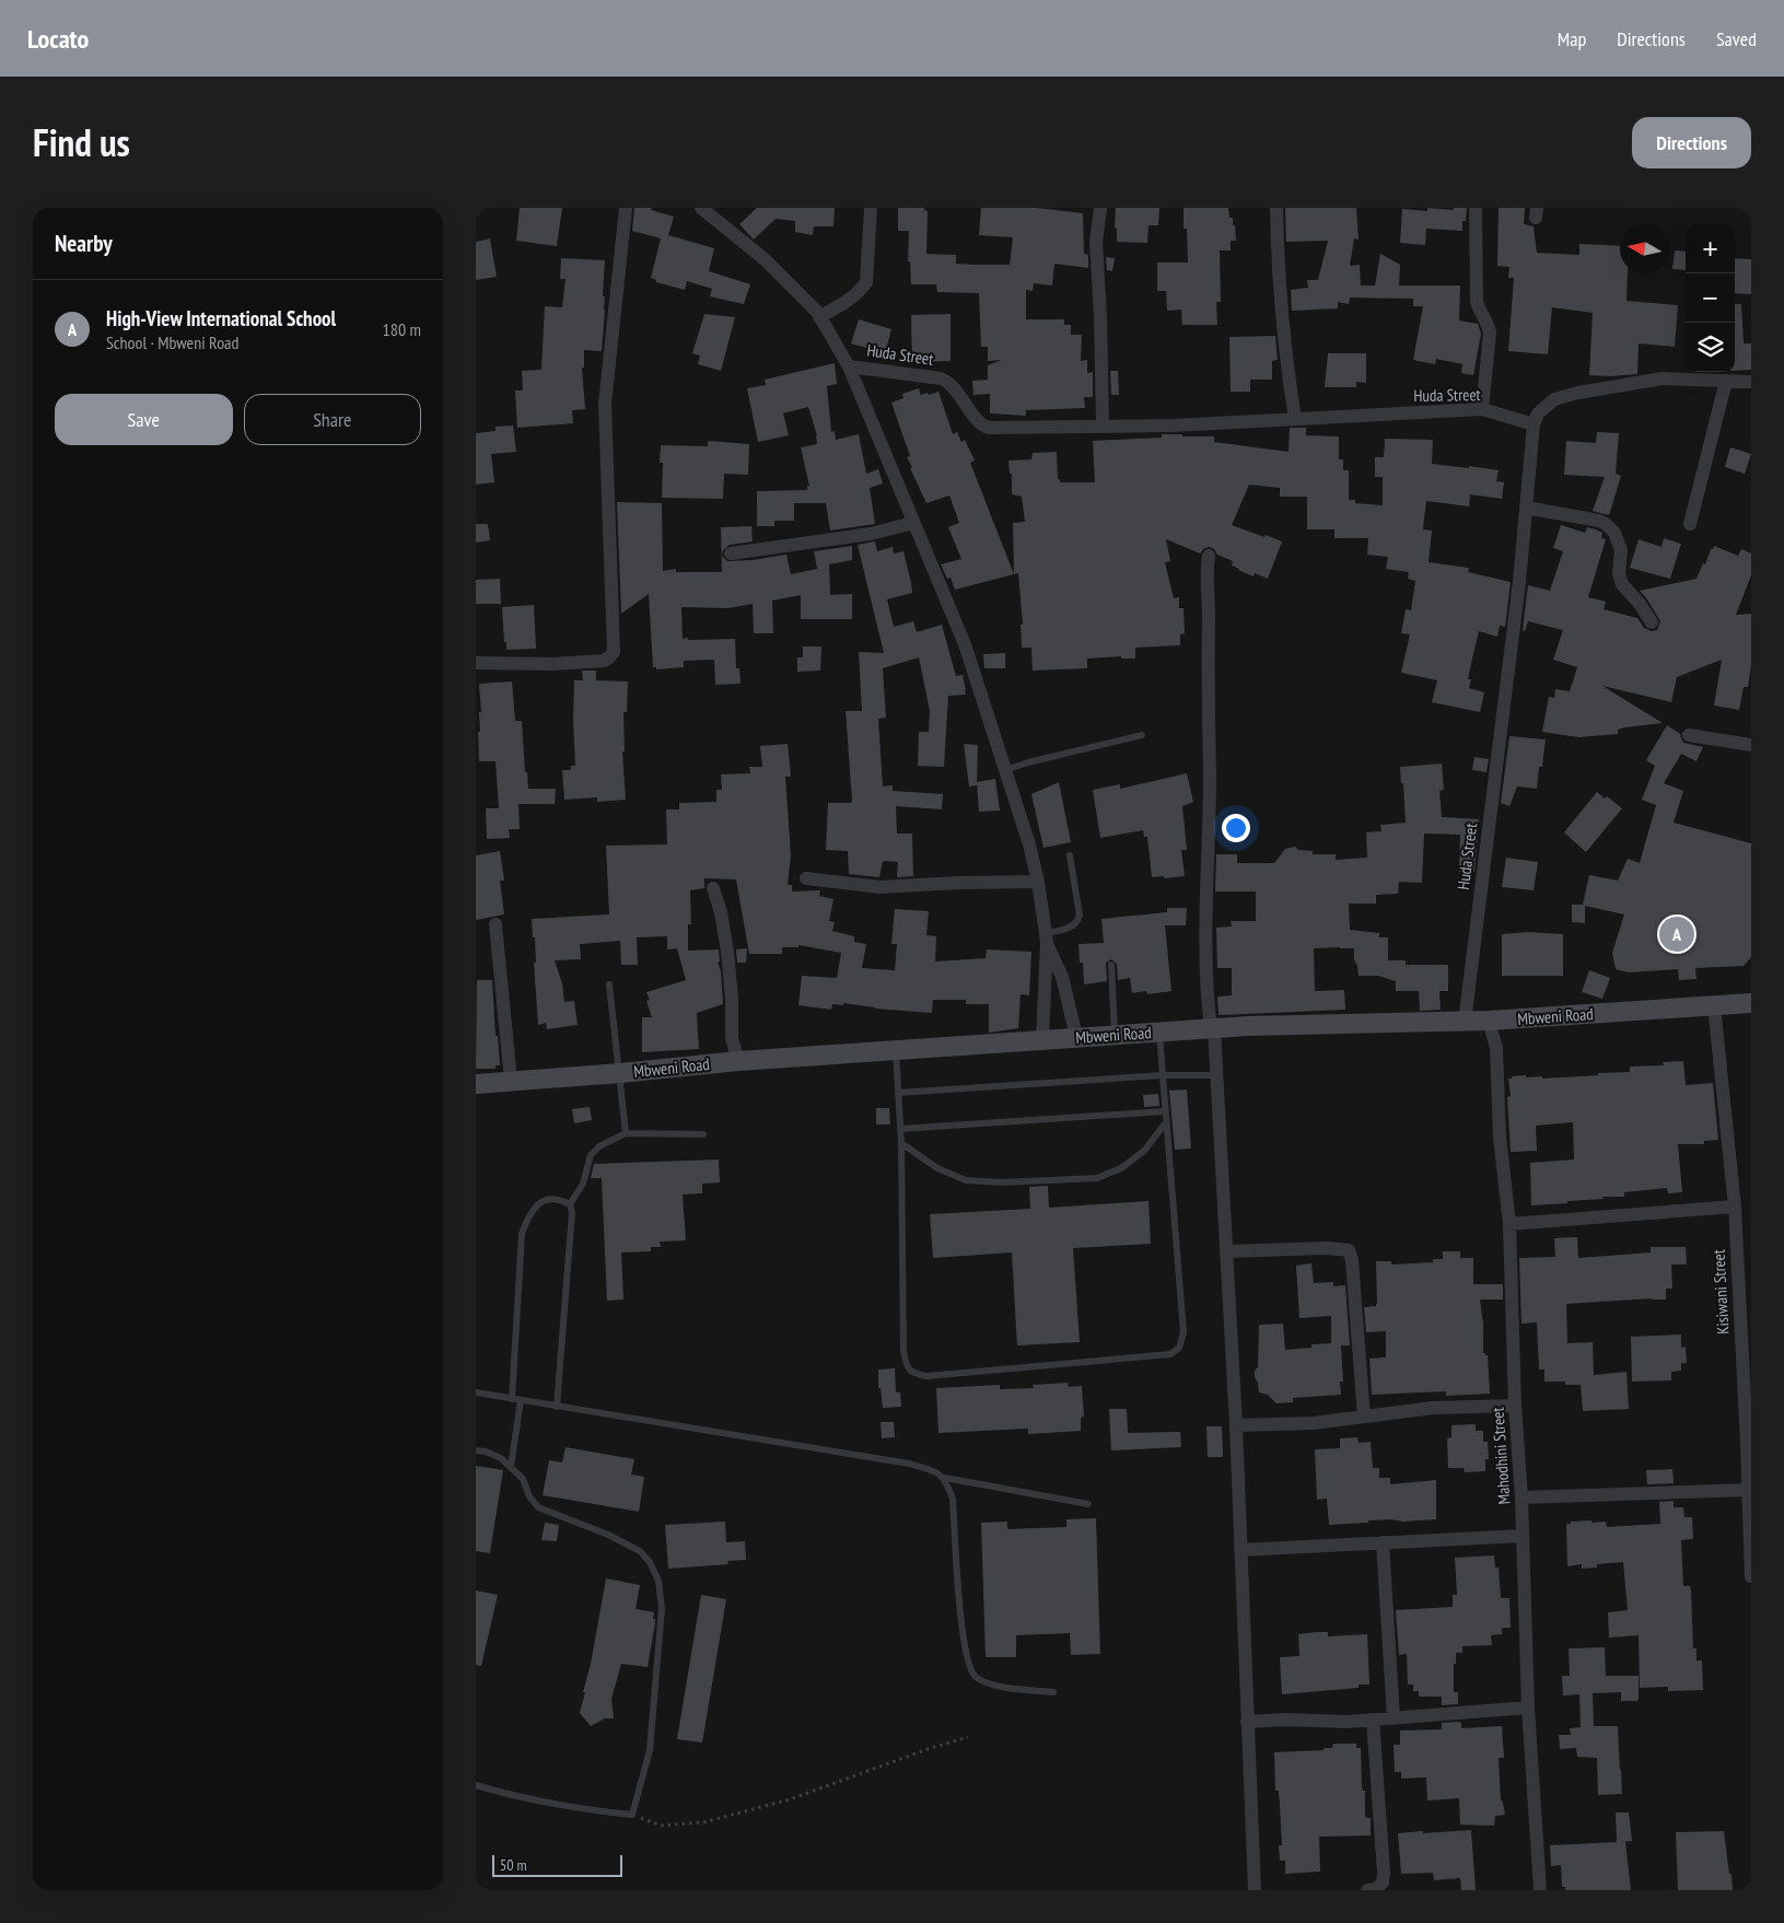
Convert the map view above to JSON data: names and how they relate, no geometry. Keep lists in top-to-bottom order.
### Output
{
  "streets": {
    "street": [
      "Huda Street",
      "Mbweni Road",
      "Kisiwani Street",
      "Mahodhini Street"
    ]
  },
  "crossings": [
    ["Huda Street", "Mbweni Road"],
    ["Mbweni Road", "Kisiwani Street"],
    ["Mbweni Road", "Mahodhini Street"]
  ],
  "scale_bar": "50 m",
  "north": "left",
  "page": {
    "header": "Locato",
    "nav": ["Map", "Directions", "Saved"],
    "title": "Find us",
    "buttons": [
      "Directions",
      ["Save", "Share"]
    ],
    "heading": "Nearby",
    "map_buttons": ["+", "−"],
    "list": [
      {
        "mark": "A",
        "name": "High-View International School",
        "note": "School · Mbweni Road",
        "value": "180 m"
      }
    ],
    "pins": "A",
    "scale": "50 m"
  }
}
